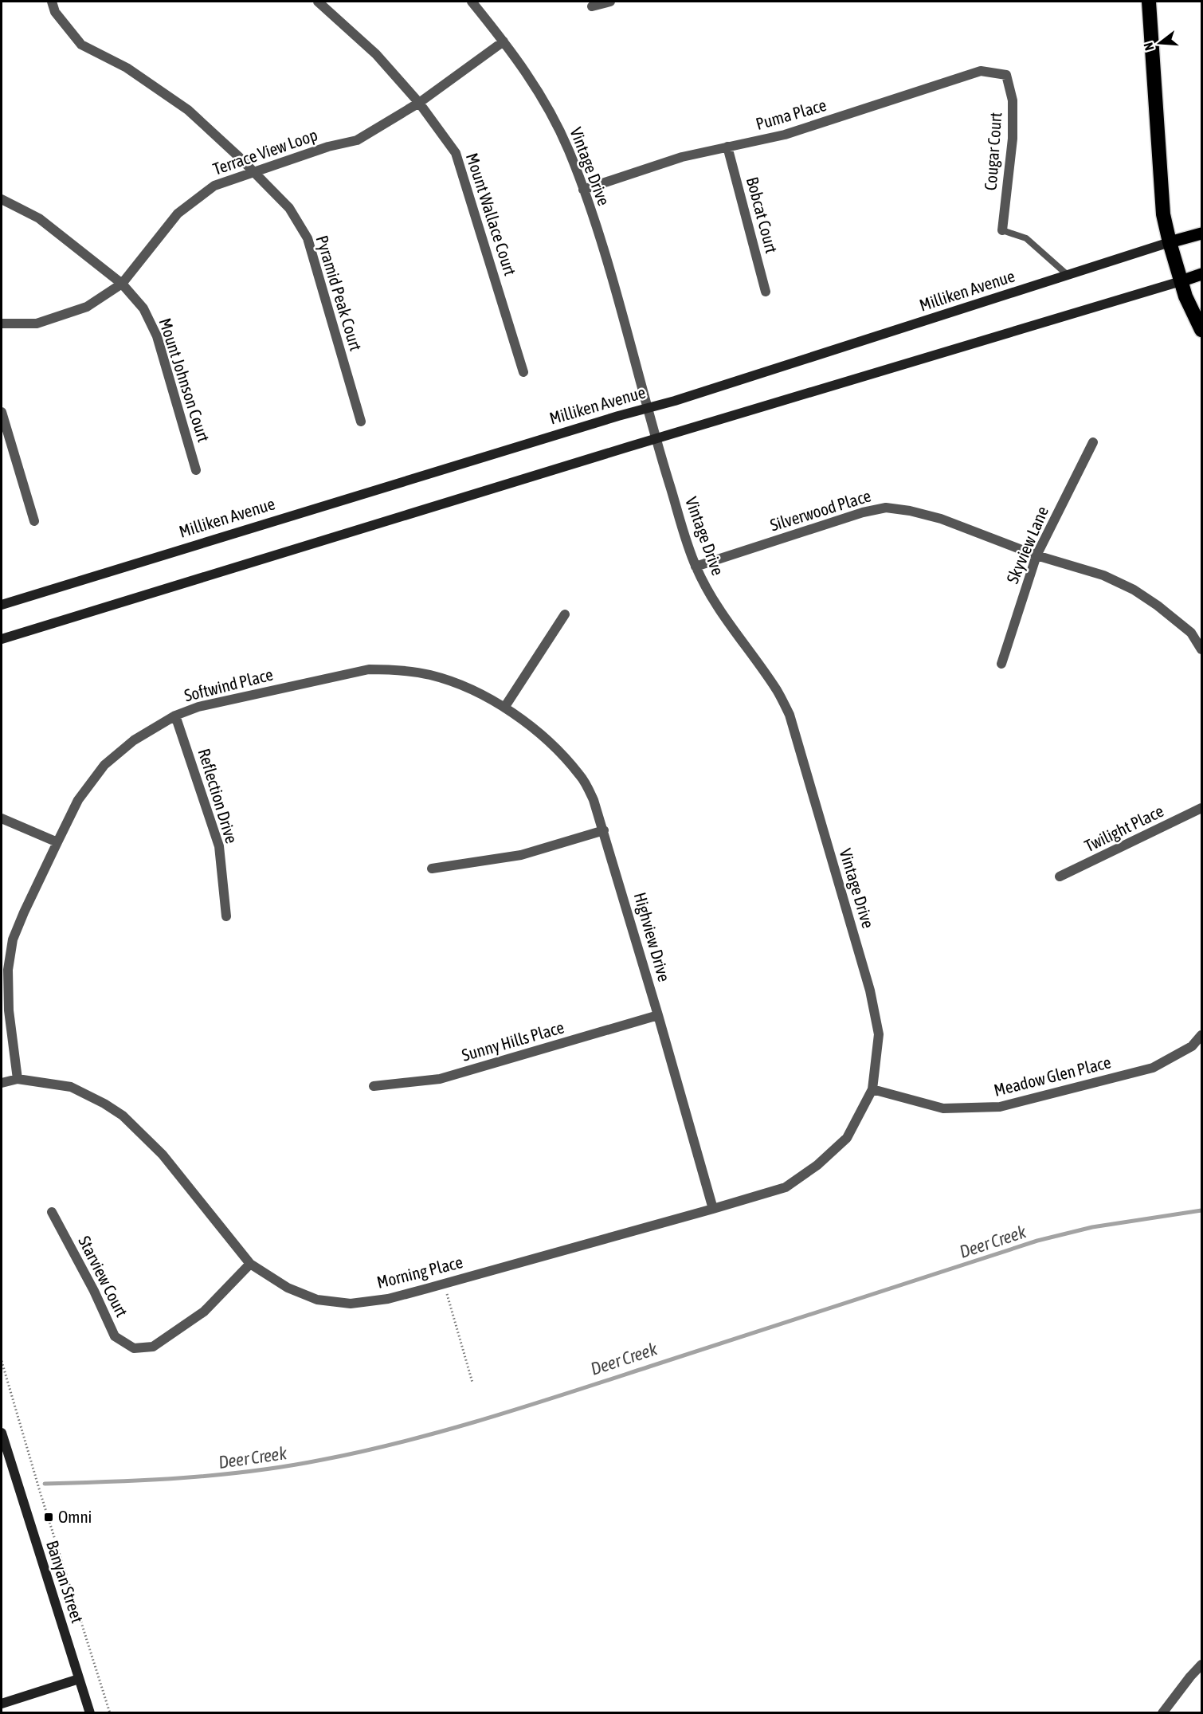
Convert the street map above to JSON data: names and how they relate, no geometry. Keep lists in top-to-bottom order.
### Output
{
  "streets": {
    "main road": ["Milliken Avenue", "Banyan Street"],
    "street": [
      "Puma Place",
      "Cougar Court",
      "Terrace View Loop",
      "Vintage Drive",
      "Mount Wallace Court",
      "Bobcat Court",
      "Pyramid Peak Court",
      "Mount Johnson Court",
      "Silverwood Place",
      "Skyview Lane",
      "Softwind Place",
      "Reflection Drive",
      "Twilight Place",
      "Highview Drive",
      "Sunny Hills Place",
      "Meadow Glen Place",
      "Morning Place",
      "Starview Court"
    ]
  },
  "crossings": [
    ["Puma Place", "Cougar Court"],
    ["Puma Place", "Vintage Drive"],
    ["Puma Place", "Bobcat Court"],
    ["Terrace View Loop", "Vintage Drive"],
    ["Terrace View Loop", "Mount Wallace Court"],
    ["Terrace View Loop", "Pyramid Peak Court"],
    ["Terrace View Loop", "Mount Johnson Court"],
    ["Vintage Drive", "Milliken Avenue"],
    ["Vintage Drive", "Silverwood Place"],
    ["Vintage Drive", "Meadow Glen Place"],
    ["Vintage Drive", "Morning Place"],
    ["Silverwood Place", "Skyview Lane"],
    ["Softwind Place", "Reflection Drive"],
    ["Softwind Place", "Highview Drive"],
    ["Softwind Place", "Morning Place"],
    ["Highview Drive", "Sunny Hills Place"],
    ["Highview Drive", "Morning Place"],
    ["Meadow Glen Place", "Morning Place"],
    ["Morning Place", "Starview Court"]
  ],
  "water": ["Deer Creek"],
  "places": {
    "transit": ["Omni"]
  },
  "north": "left"
}
